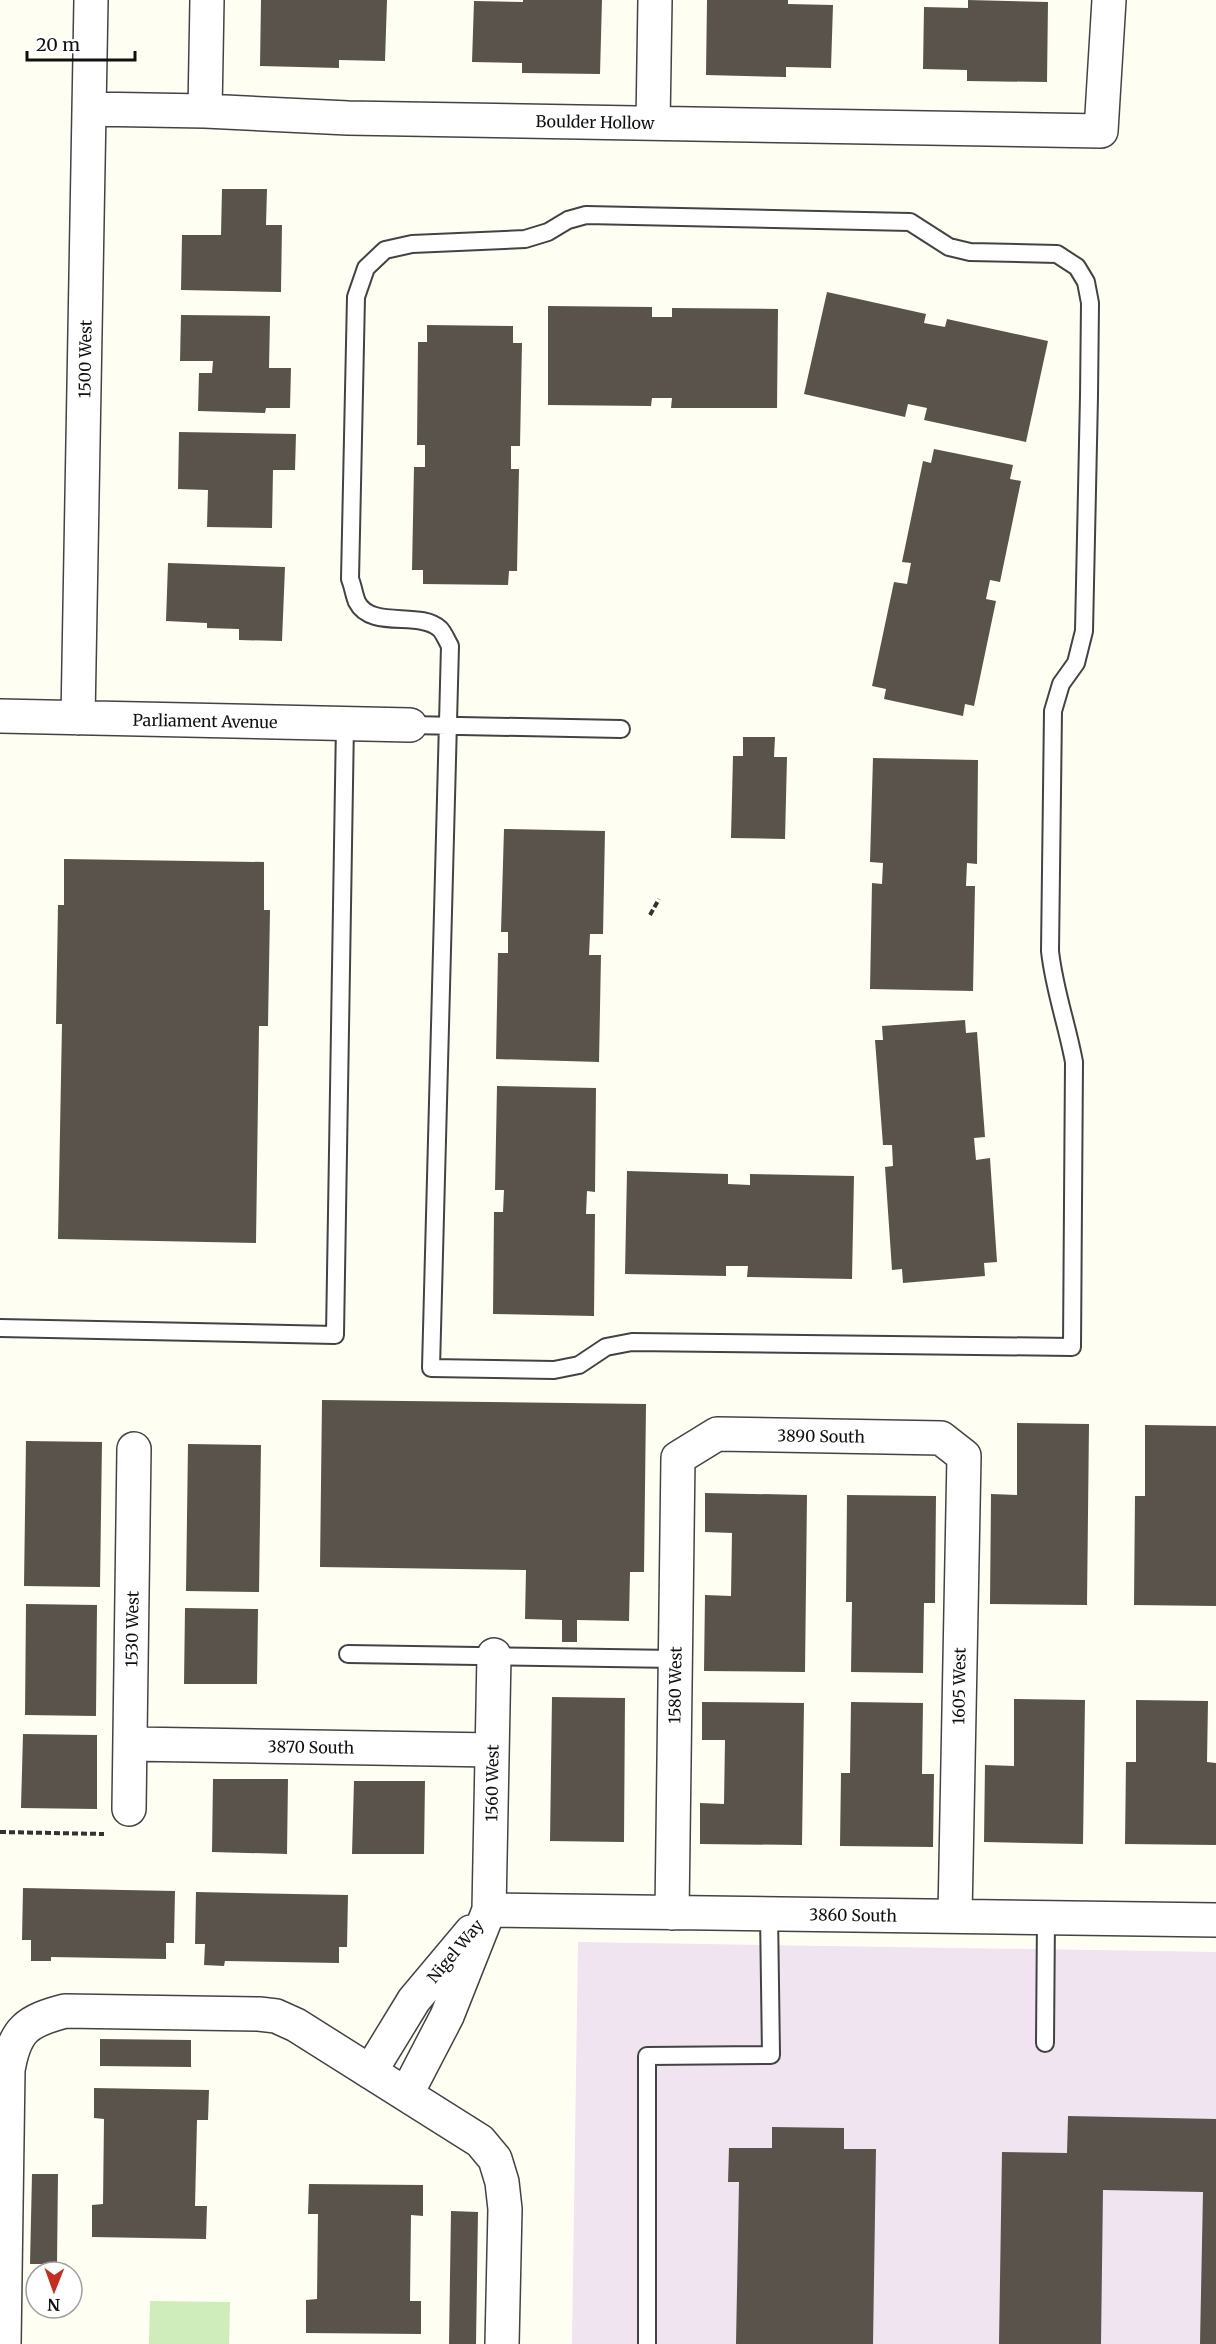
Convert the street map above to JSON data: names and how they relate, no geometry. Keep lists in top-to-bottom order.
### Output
{
  "streets": {
    "street": [
      "Boulder Hollow",
      "1500 West",
      "Parliament Avenue",
      "3890 South",
      "1530 West",
      "1580 West",
      "1605 West",
      "3870 South",
      "1560 West",
      "3860 South",
      "Nigel Way"
    ]
  },
  "crossings": [
    ["Boulder Hollow", "1500 West"],
    ["1500 West", "Parliament Avenue"],
    ["3890 South", "1580 West"],
    ["3890 South", "1605 West"],
    ["1530 West", "3870 South"],
    ["1580 West", "3860 South"],
    ["1605 West", "3860 South"],
    ["3870 South", "1560 West"],
    ["1560 West", "3860 South"],
    ["1560 West", "Nigel Way"],
    ["3860 South", "Nigel Way"]
  ],
  "scale_bar": "20 m",
  "north": "bottom"
}
